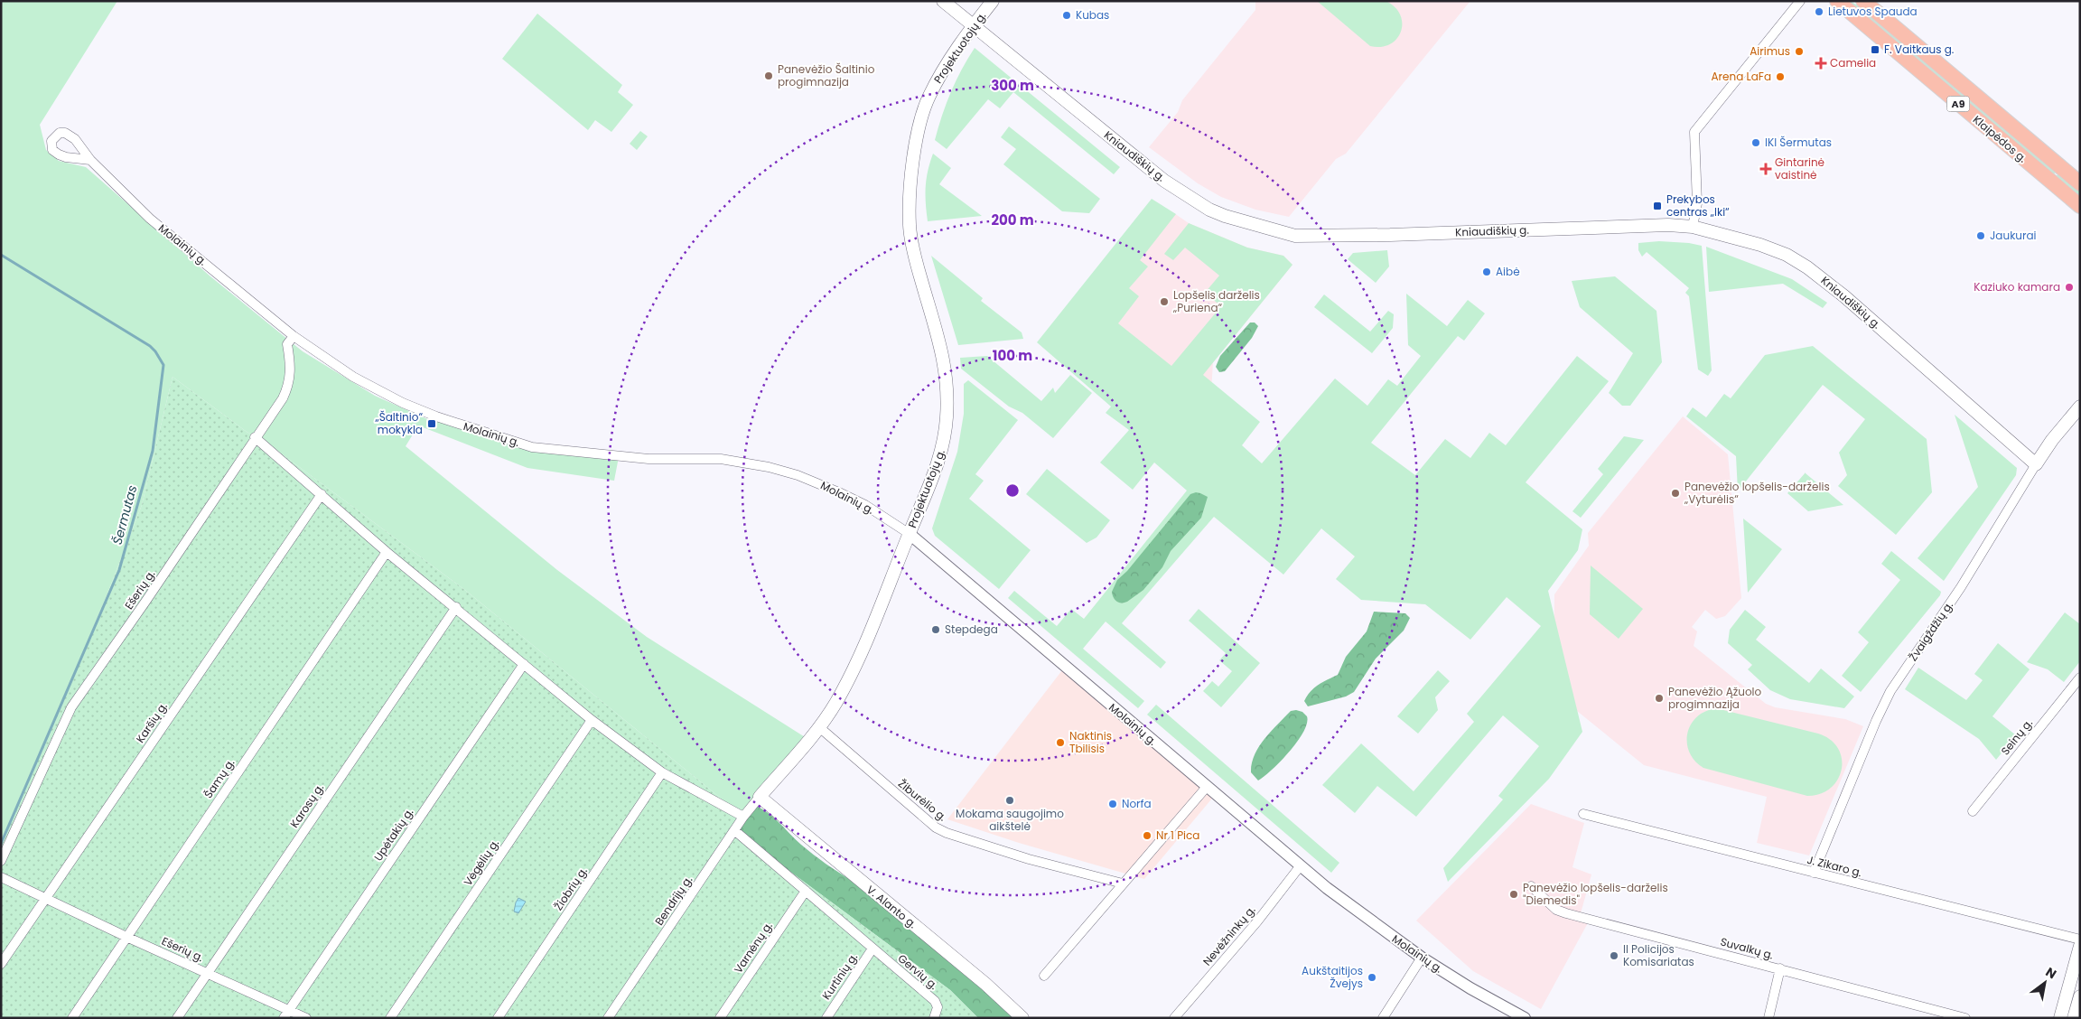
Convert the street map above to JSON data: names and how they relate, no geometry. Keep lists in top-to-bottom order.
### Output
{
  "streets": {
    "highway": ["A9", "Klaipėdos g."],
    "main road": [
      "Projektuotojų g.",
      "Kniaudiškių g.",
      "Žvaigždžių g.",
      "V. Alanto g."
    ],
    "street": [
      "Molainių g.",
      "Ešerių g.",
      "Karšių g.",
      "Seinų g.",
      "Šamų g.",
      "Žiburėlio g.",
      "Karosų g.",
      "Upėtakių g.",
      "Vėgėlių g.",
      "J. Zikaro g.",
      "Žiobrių g.",
      "Bendrijų g.",
      "Nevėžninkų g.",
      "Varnėnų g.",
      "Suvalkų g.",
      "Gervių g.",
      "Kurtinių g."
    ]
  },
  "crossings": [
    ["Projektuotojų g.", "Kniaudiškių g."],
    ["Projektuotojų g.", "Molainių g."],
    ["Projektuotojų g.", "Žiburėlio g."],
    ["Projektuotojų g.", "Bendrijų g."],
    ["Projektuotojų g.", "V. Alanto g."],
    ["Kniaudiškių g.", "Žvaigždžių g."],
    ["Molainių g.", "Ešerių g."],
    ["Molainių g.", "Nevėžninkų g."],
    ["Ešerių g.", "Karšių g."],
    ["Ešerių g.", "Šamų g."],
    ["Ešerių g.", "Karosų g."],
    ["Ešerių g.", "Upėtakių g."],
    ["Žvaigždžių g.", "J. Zikaro g."],
    ["Bendrijų g.", "V. Alanto g."],
    ["Bendrijų g.", "Gervių g."],
    ["Varnėnų g.", "Gervių g."],
    ["Gervių g.", "Kurtinių g."]
  ],
  "water": ["Šermutas"],
  "places": {
    "other": [
      "Lietuvos Spauda",
      "Kubas",
      "Airimus",
      "Panevėžio Šaltinio progimnazija",
      "Arena LaFa",
      "IKI Šermutas",
      "Jaukurai",
      "Aibė",
      "Kaziuko kamara",
      "Lopšelis darželis „Puriena“",
      "Panevėžio lopšelis-darželis „Vyturėlis“",
      "Stepdega",
      "Panevėžio Ąžuolo progimnazija",
      "Naktinis Tbilisis",
      "Mokama saugojimo aikštelė",
      "Norfa",
      "Nr 1 Pica",
      "Panevėžio lopšelis-darželis \"Diemedis\"",
      "II Policijos Komisariatas",
      "Aukštaitijos Žvejys"
    ],
    "transit": ["F. Vaitkaus g.", "Prekybos centras „Iki“", "„Šaltinio“ mokykla"],
    "health": ["Camelia", "Gintarinė vaistinė"]
  },
  "north": "top right",
  "rings": ["300 m", "200 m", "100 m"]
}
